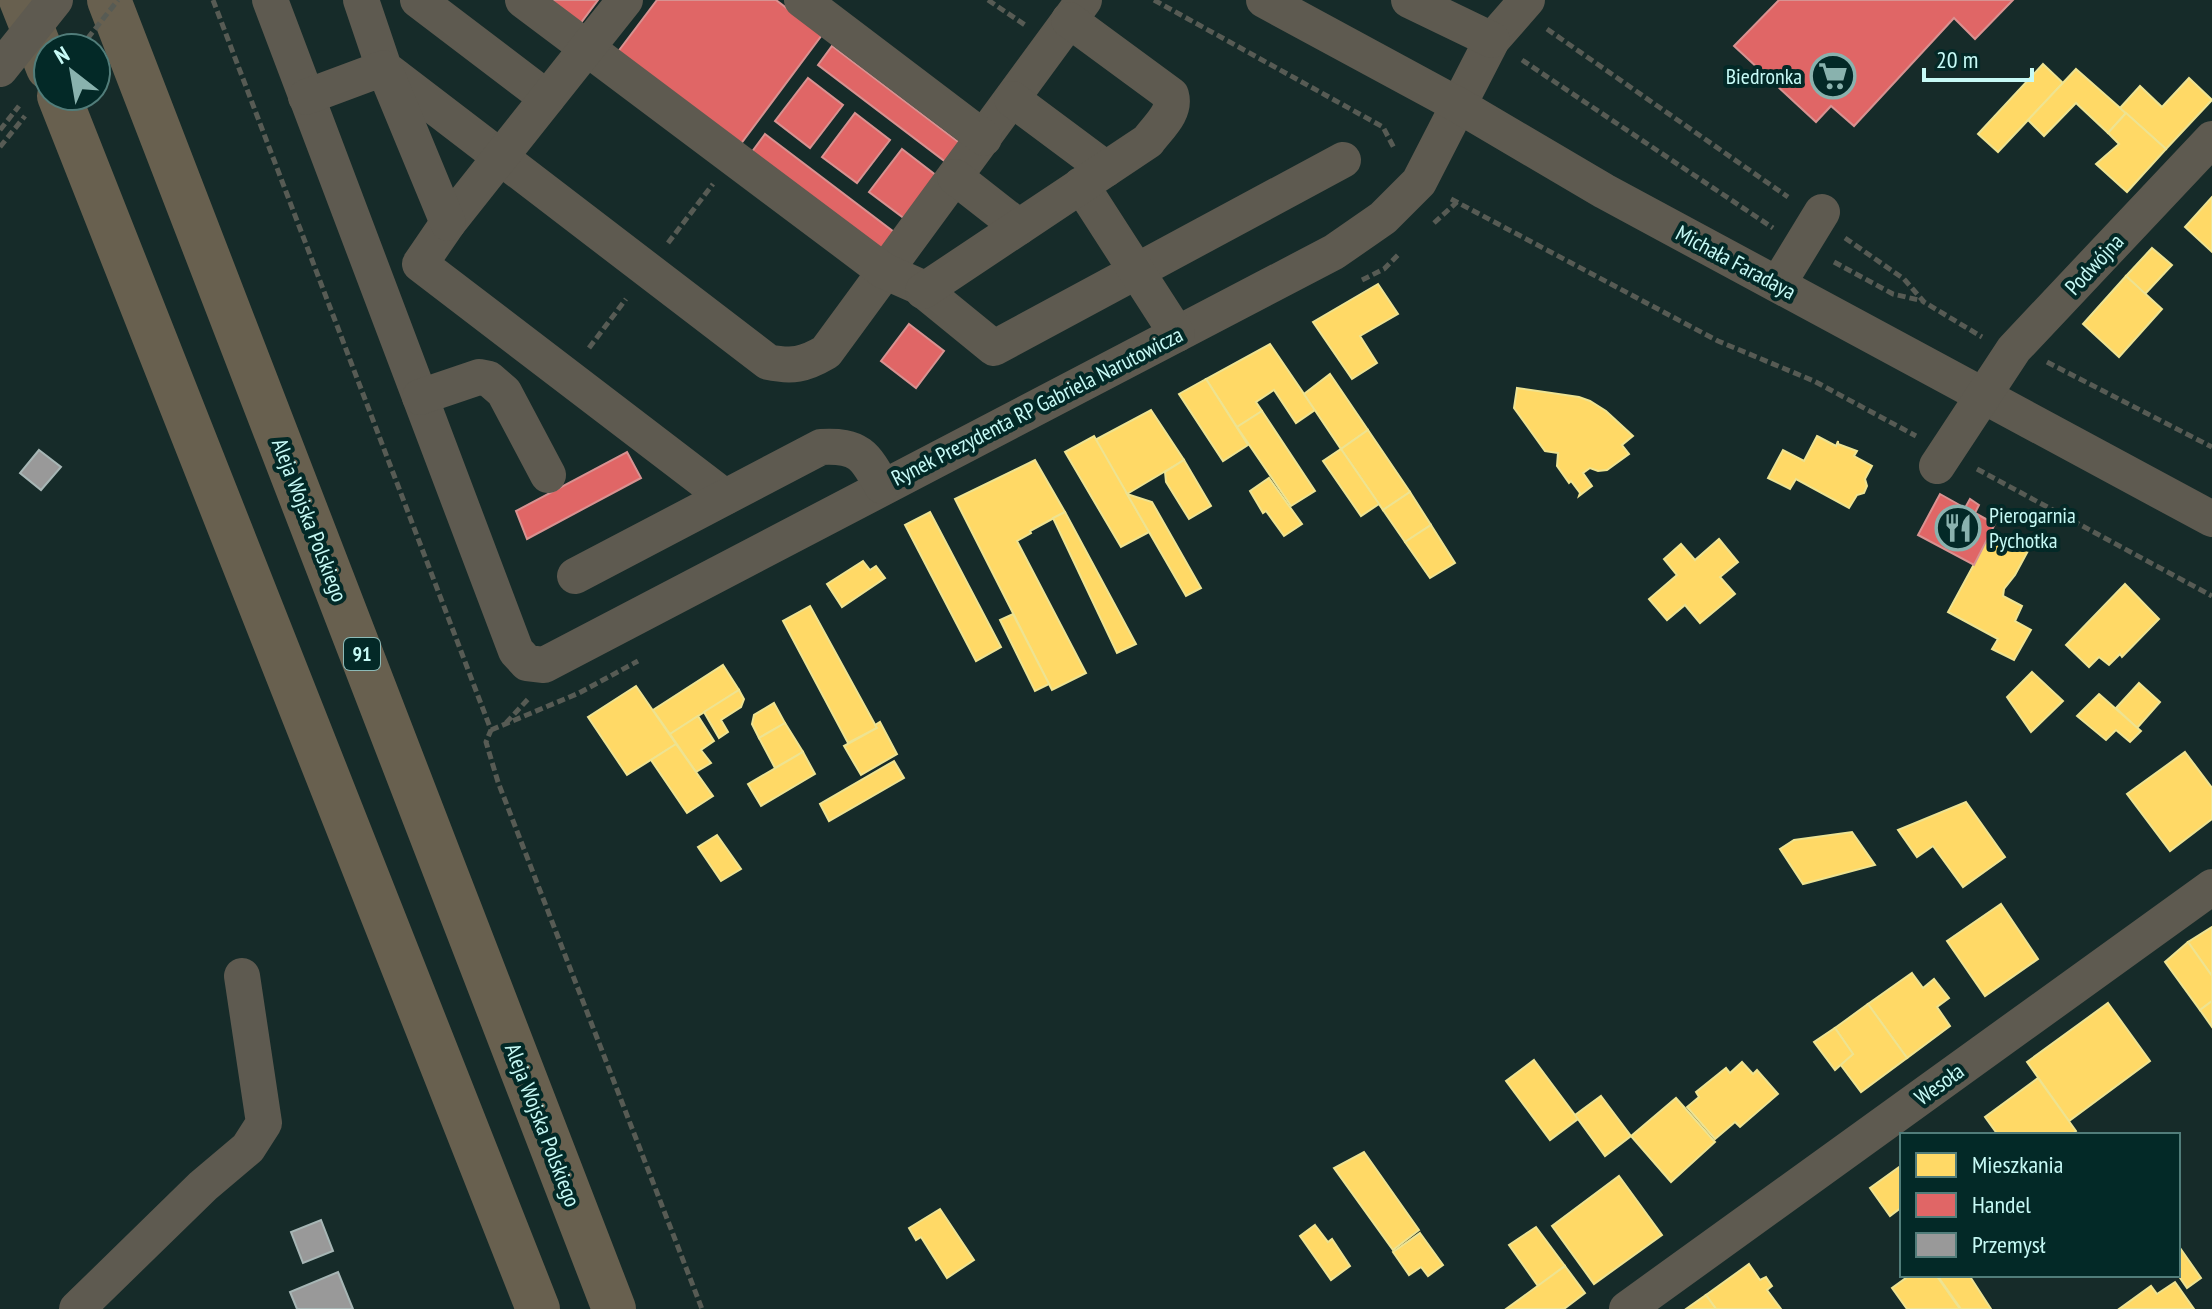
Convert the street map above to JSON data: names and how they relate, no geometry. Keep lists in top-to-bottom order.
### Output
{
  "streets": {
    "main road": ["Aleja Wojska Polskiego", "91"],
    "street": [
      "Michała Faradaya",
      "Podwójna",
      "Rynek Prezydenta RP Gabriela Narutowicza",
      "Wesoła"
    ]
  },
  "crossings": [
    ["Michała Faradaya", "Podwójna"],
    ["Michała Faradaya", "Rynek Prezydenta RP Gabriela Narutowicza"]
  ],
  "places": {
    "supermarket": ["Biedronka"],
    "restaurant": ["Pierogarnia Pychotka"]
  },
  "legend": ["Mieszkania", "Handel", "Przemysł"],
  "scale_bar": "20 m",
  "north": "top left"
}
